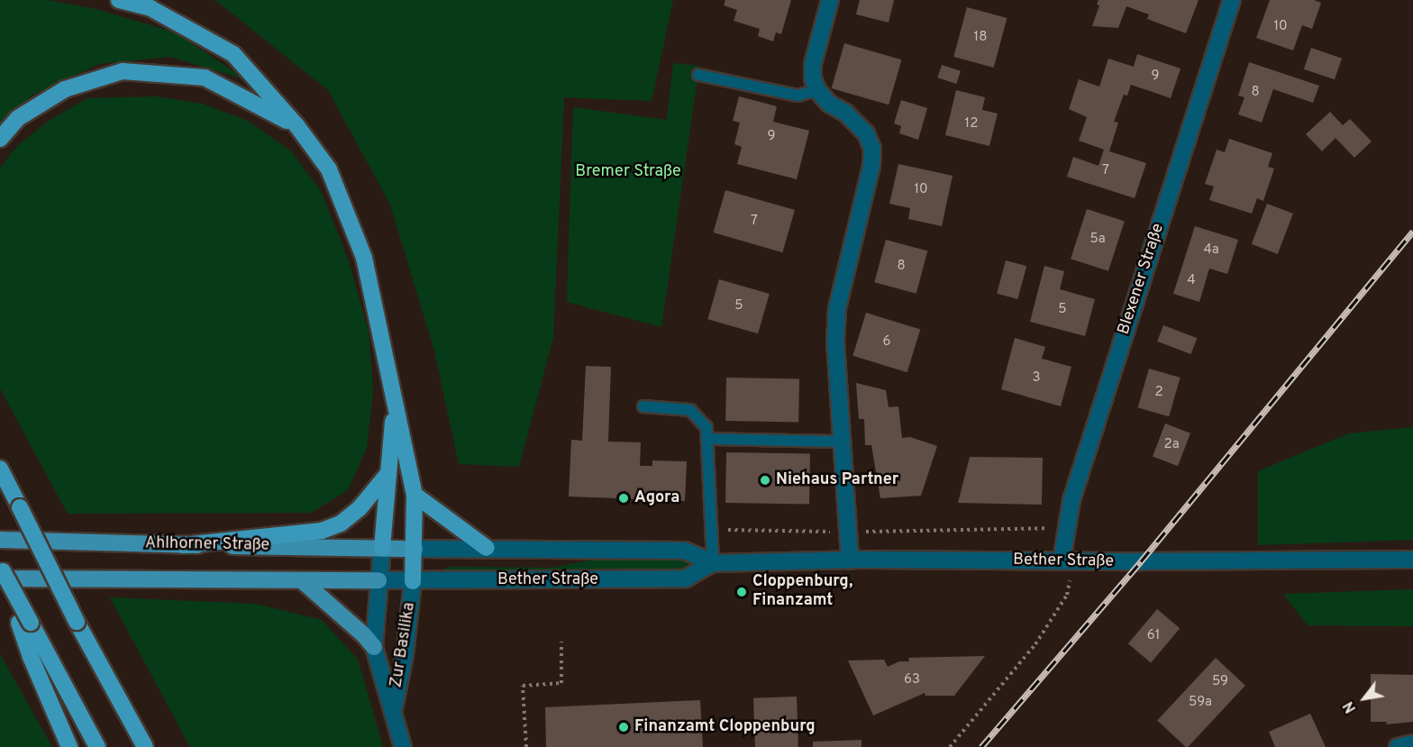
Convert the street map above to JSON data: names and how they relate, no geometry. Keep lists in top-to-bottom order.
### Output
{
  "streets": {
    "main road": ["Ahlhorner Straße"],
    "street": ["Blexener Straße", "Bether Straße", "Zur Basilika"]
  },
  "crossings": [
    ["Blexener Straße", "Bether Straße"],
    ["Ahlhorner Straße", "Bether Straße"],
    ["Ahlhorner Straße", "Zur Basilika"],
    ["Bether Straße", "Zur Basilika"]
  ],
  "parks": ["Bremer Straße"],
  "places": [
    "Niehaus Partner",
    "Agora",
    "Cloppenburg, Finanzamt",
    "Finanzamt Cloppenburg"
  ],
  "house_numbers": [
    "10",
    "18",
    "9",
    "8",
    "12",
    "9",
    "7",
    "10",
    "7",
    "5a",
    "4a",
    "8",
    "4",
    "5",
    "5",
    "6",
    "3",
    "2",
    "2a",
    "61",
    "63",
    "59",
    "59a"
  ],
  "north": "bottom left"
}
